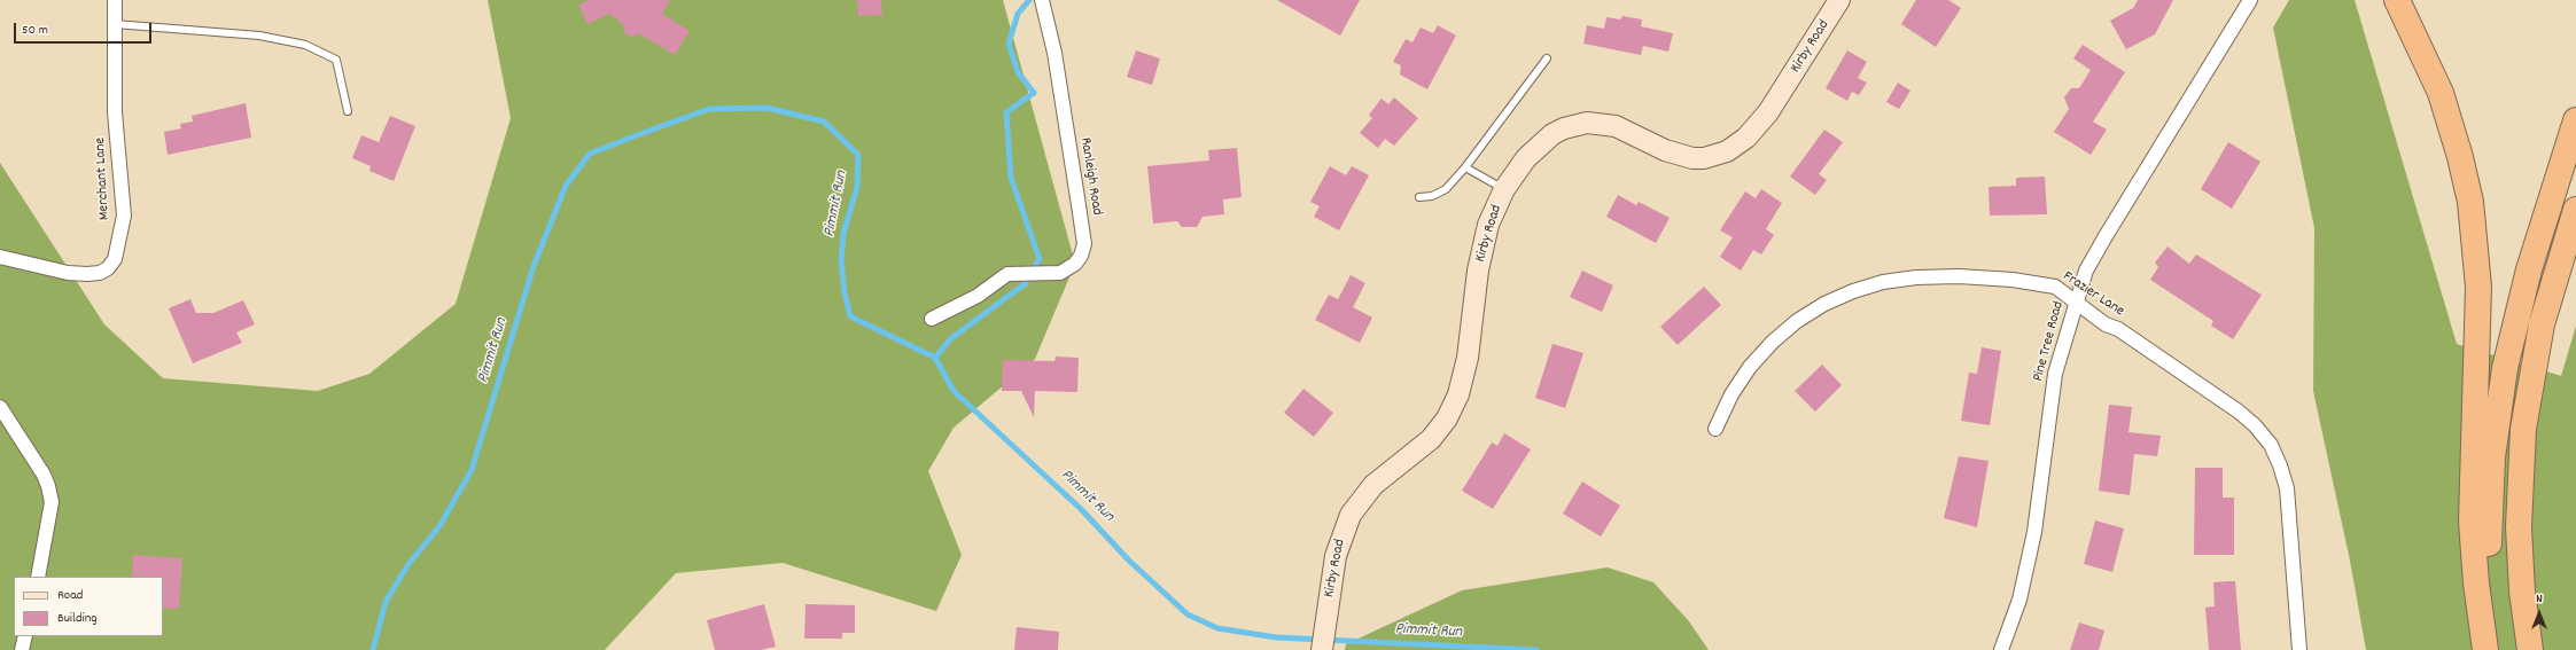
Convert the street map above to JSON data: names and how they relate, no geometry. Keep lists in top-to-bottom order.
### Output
{
  "streets": {
    "main road": ["Kirby Road"],
    "street": [
      "Ranleigh Road",
      "Merchant Lane",
      "Frazier Lane",
      "Pine Tree Road"
    ]
  },
  "crossings": [
    ["Frazier Lane", "Pine Tree Road"]
  ],
  "water": ["Pimmit Run"],
  "legend": ["Road", "Building"],
  "scale_bar": "50 m",
  "north": "top"
}
